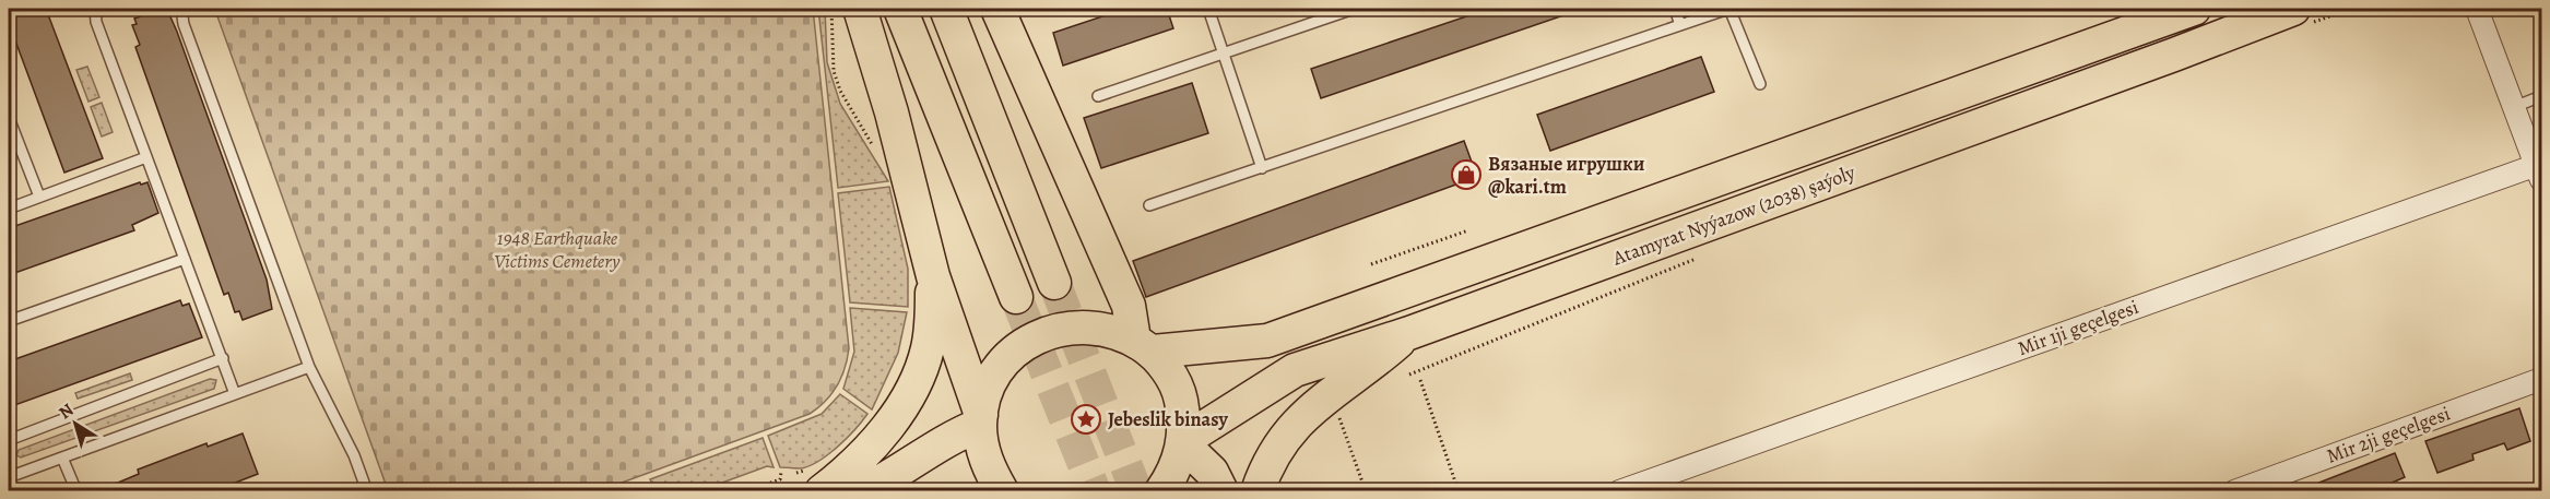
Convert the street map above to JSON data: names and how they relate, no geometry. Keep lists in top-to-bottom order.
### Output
{
  "streets": {
    "main road": ["Atamyrat Nyýazow (2038) şaýoly"],
    "street": ["Mir 1ji geçelgesi", "Mir 2ji geçelgesi"]
  },
  "parks": ["1948 Earthquake Victims Cemetery"],
  "places": {
    "shop": ["Вязаные игрушки @kari.tm"],
    "place": ["Jebeslik binasy"]
  },
  "north": "top left"
}
